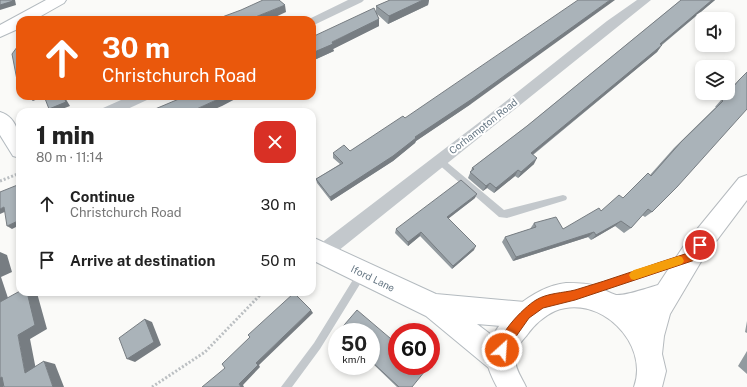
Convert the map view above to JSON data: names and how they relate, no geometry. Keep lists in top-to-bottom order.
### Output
{
  "streets": {
    "main road": ["Iford Lane"],
    "street": ["Corhampton Road"]
  },
  "crossings": [
    ["Corhampton Road", "Iford Lane"]
  ],
  "page": {
    "turn": ["30 m", "Christchurch Road"],
    "heading": ["1 min", "80 m · 11:14"],
    "list": [
      {
        "name": "Continue",
        "note": "Christchurch Road",
        "value": "30 m"
      },
      {
        "name": "Arrive at destination",
        "value": "50 m"
      }
    ],
    "speed": "50 km/h",
    "limit": "60"
  }
}
